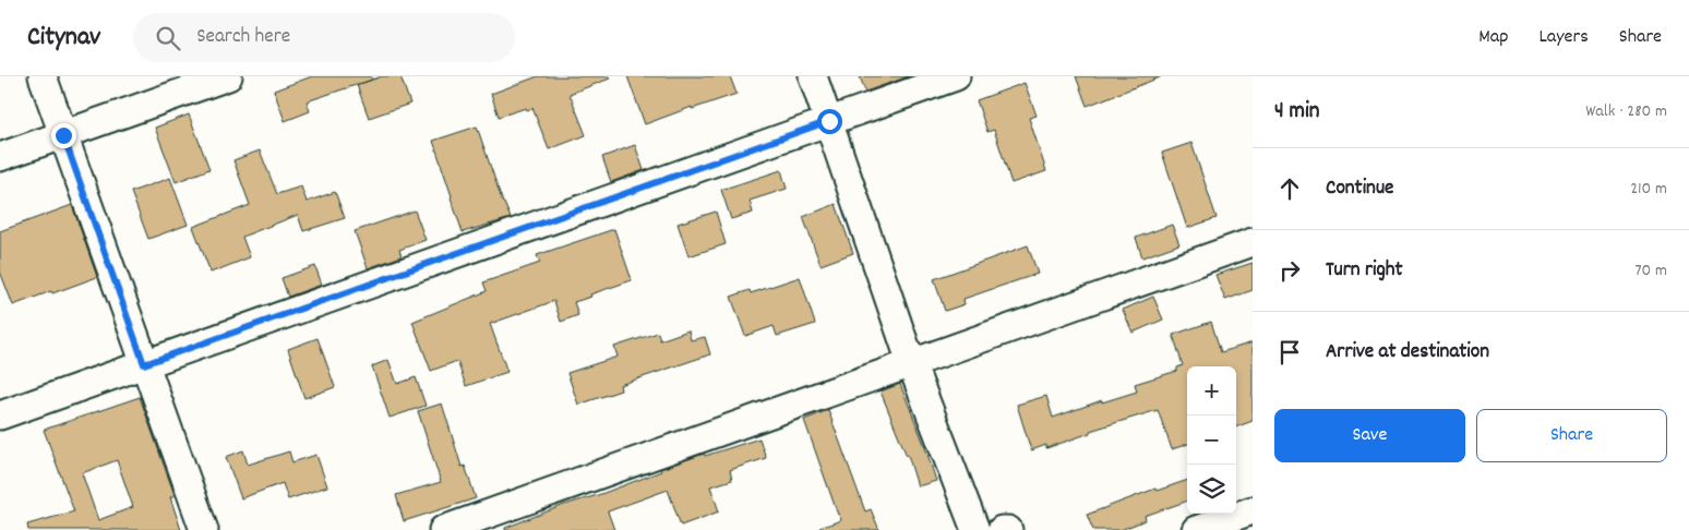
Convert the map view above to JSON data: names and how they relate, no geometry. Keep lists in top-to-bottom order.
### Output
{
  "page": {
    "header": "Citynav",
    "search": "Search here",
    "nav": ["Map", "Layers", "Share"],
    "heading": ["4 min", "Walk · 280 m"],
    "list": [
      ["Continue", "210 m"],
      ["Turn right", "70 m"],
      "Arrive at destination"
    ],
    "map_buttons": ["+", "−"],
    "buttons": ["Save", "Share"]
  }
}
